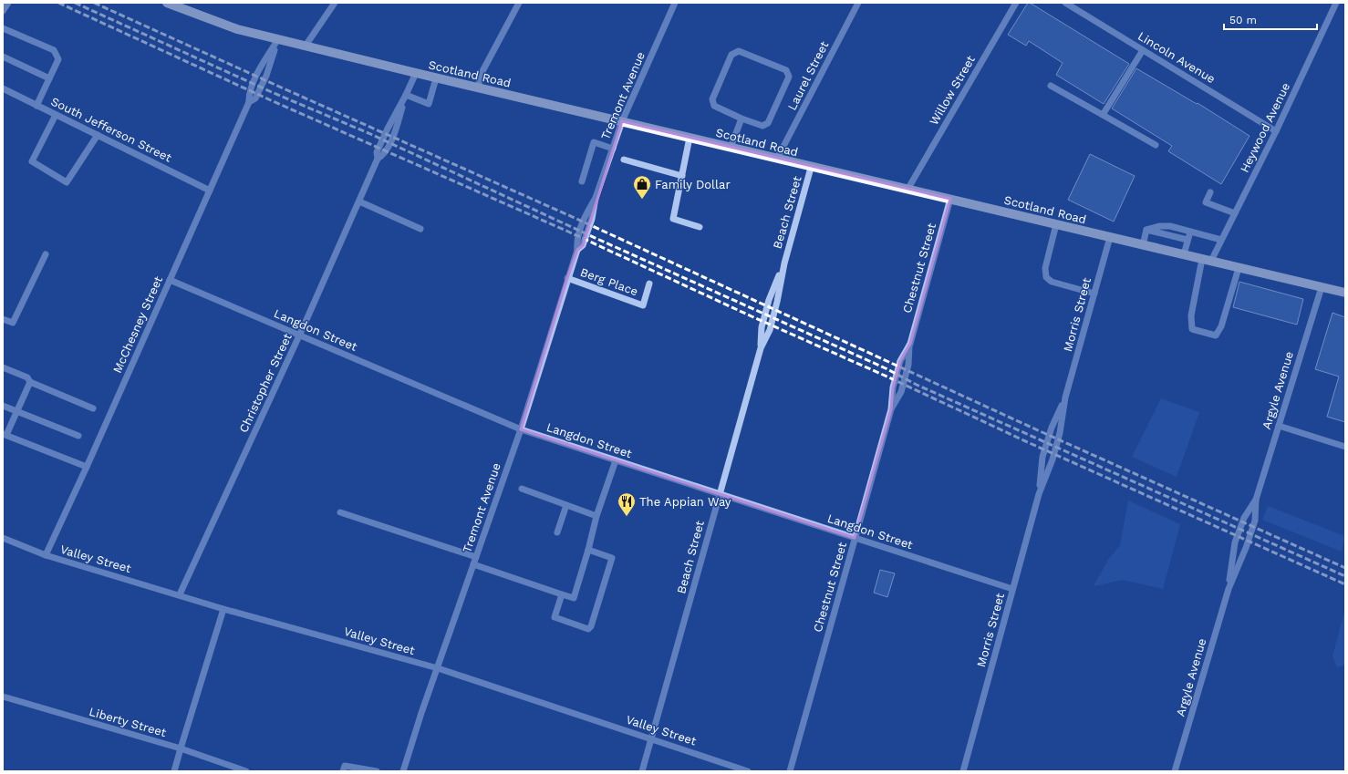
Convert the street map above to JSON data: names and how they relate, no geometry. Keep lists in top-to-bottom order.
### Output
{
  "streets": {
    "main road": ["Scotland Road"],
    "street": [
      "Lincoln Avenue",
      "Laurel Street",
      "Willow Street",
      "Tremont Avenue",
      "Heywood Avenue",
      "South Jefferson Street",
      "Beach Street",
      "Chestnut Street",
      "Berg Place",
      "Morris Street",
      "McChesney Street",
      "Langdon Street",
      "Christopher Street",
      "Argyle Avenue",
      "Valley Street",
      "Liberty Street"
    ]
  },
  "crossings": [
    ["Lincoln Avenue", "Heywood Avenue"],
    ["Scotland Road", "Laurel Street"],
    ["Scotland Road", "Willow Street"],
    ["Scotland Road", "Tremont Avenue"],
    ["Scotland Road", "Heywood Avenue"],
    ["Scotland Road", "Beach Street"],
    ["Scotland Road", "Chestnut Street"],
    ["Scotland Road", "Morris Street"],
    ["Scotland Road", "McChesney Street"],
    ["Scotland Road", "Christopher Street"],
    ["Scotland Road", "Argyle Avenue"],
    ["Tremont Avenue", "Berg Place"],
    ["Tremont Avenue", "Langdon Street"],
    ["Tremont Avenue", "Valley Street"],
    ["South Jefferson Street", "McChesney Street"],
    ["Beach Street", "Langdon Street"],
    ["Beach Street", "Valley Street"],
    ["Chestnut Street", "Langdon Street"],
    ["Morris Street", "Langdon Street"],
    ["McChesney Street", "Langdon Street"],
    ["McChesney Street", "Valley Street"],
    ["Langdon Street", "Christopher Street"],
    ["Christopher Street", "Valley Street"]
  ],
  "places": {
    "shop": ["Family Dollar"],
    "restaurant": ["The Appian Way"]
  },
  "scale_bar": "50 m"
}
